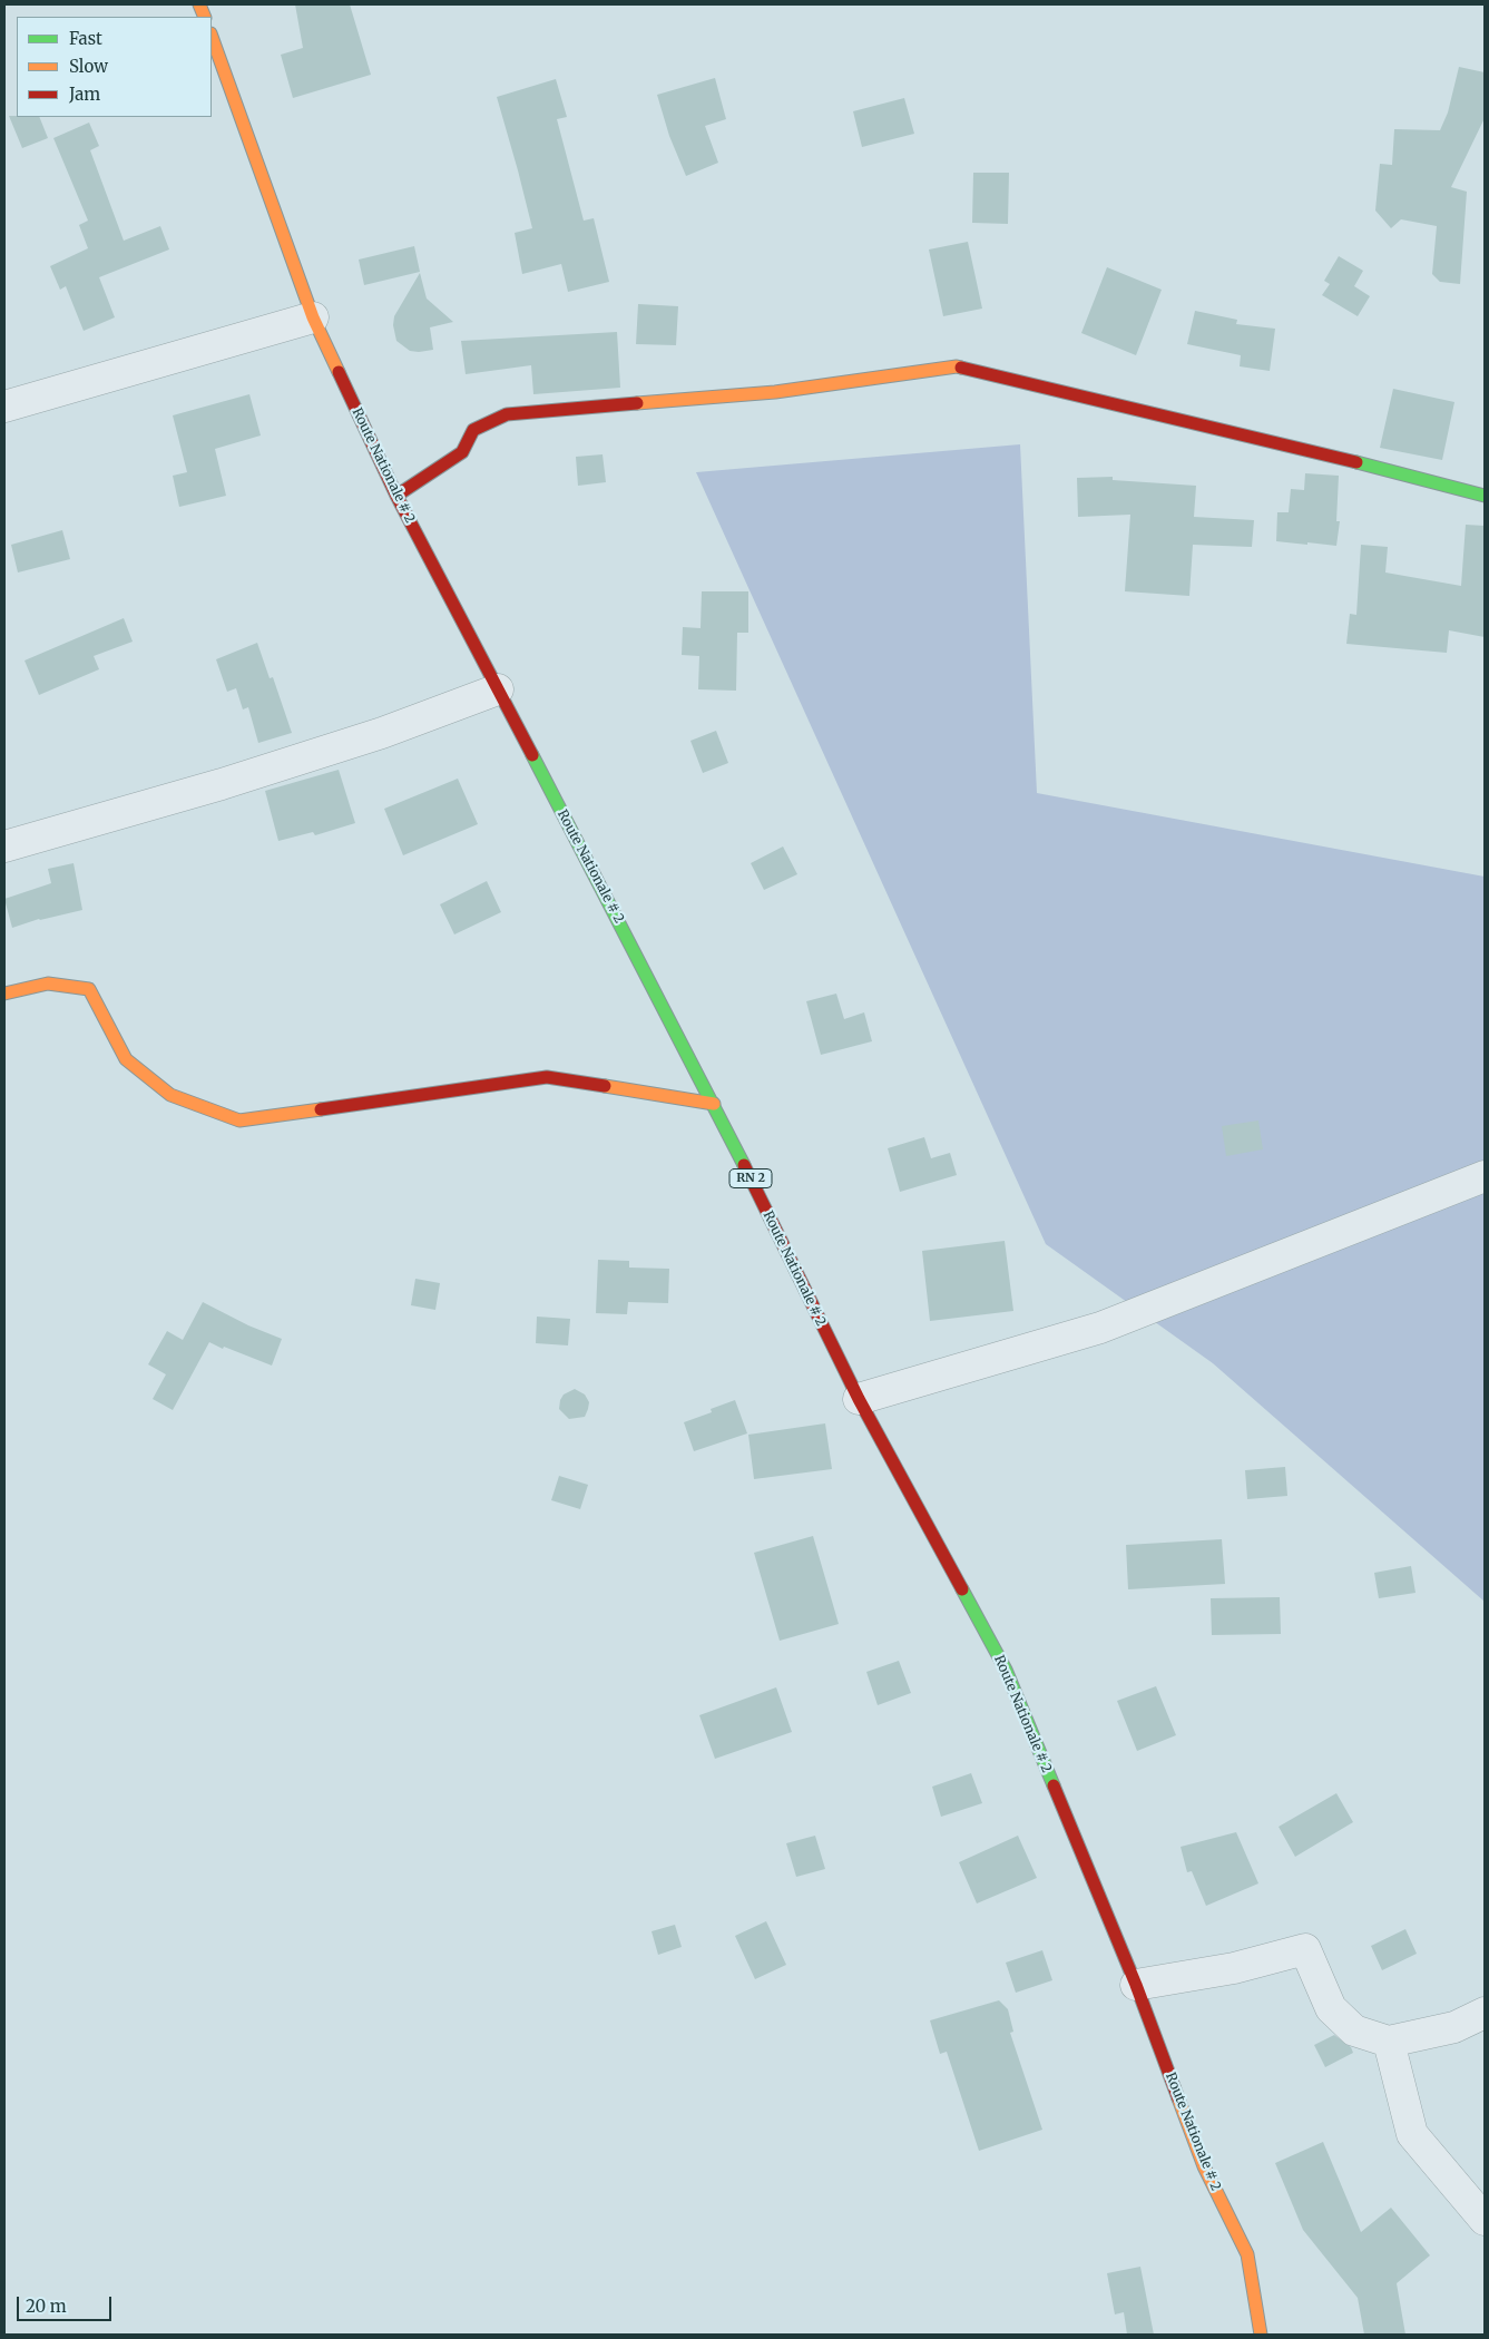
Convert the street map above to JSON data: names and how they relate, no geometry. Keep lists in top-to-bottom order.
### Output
{
  "streets": {
    "main road": ["Route Nationale # 2", "RN 2"]
  },
  "legend": ["Fast", "Slow", "Jam"],
  "scale_bar": "20 m"
}
